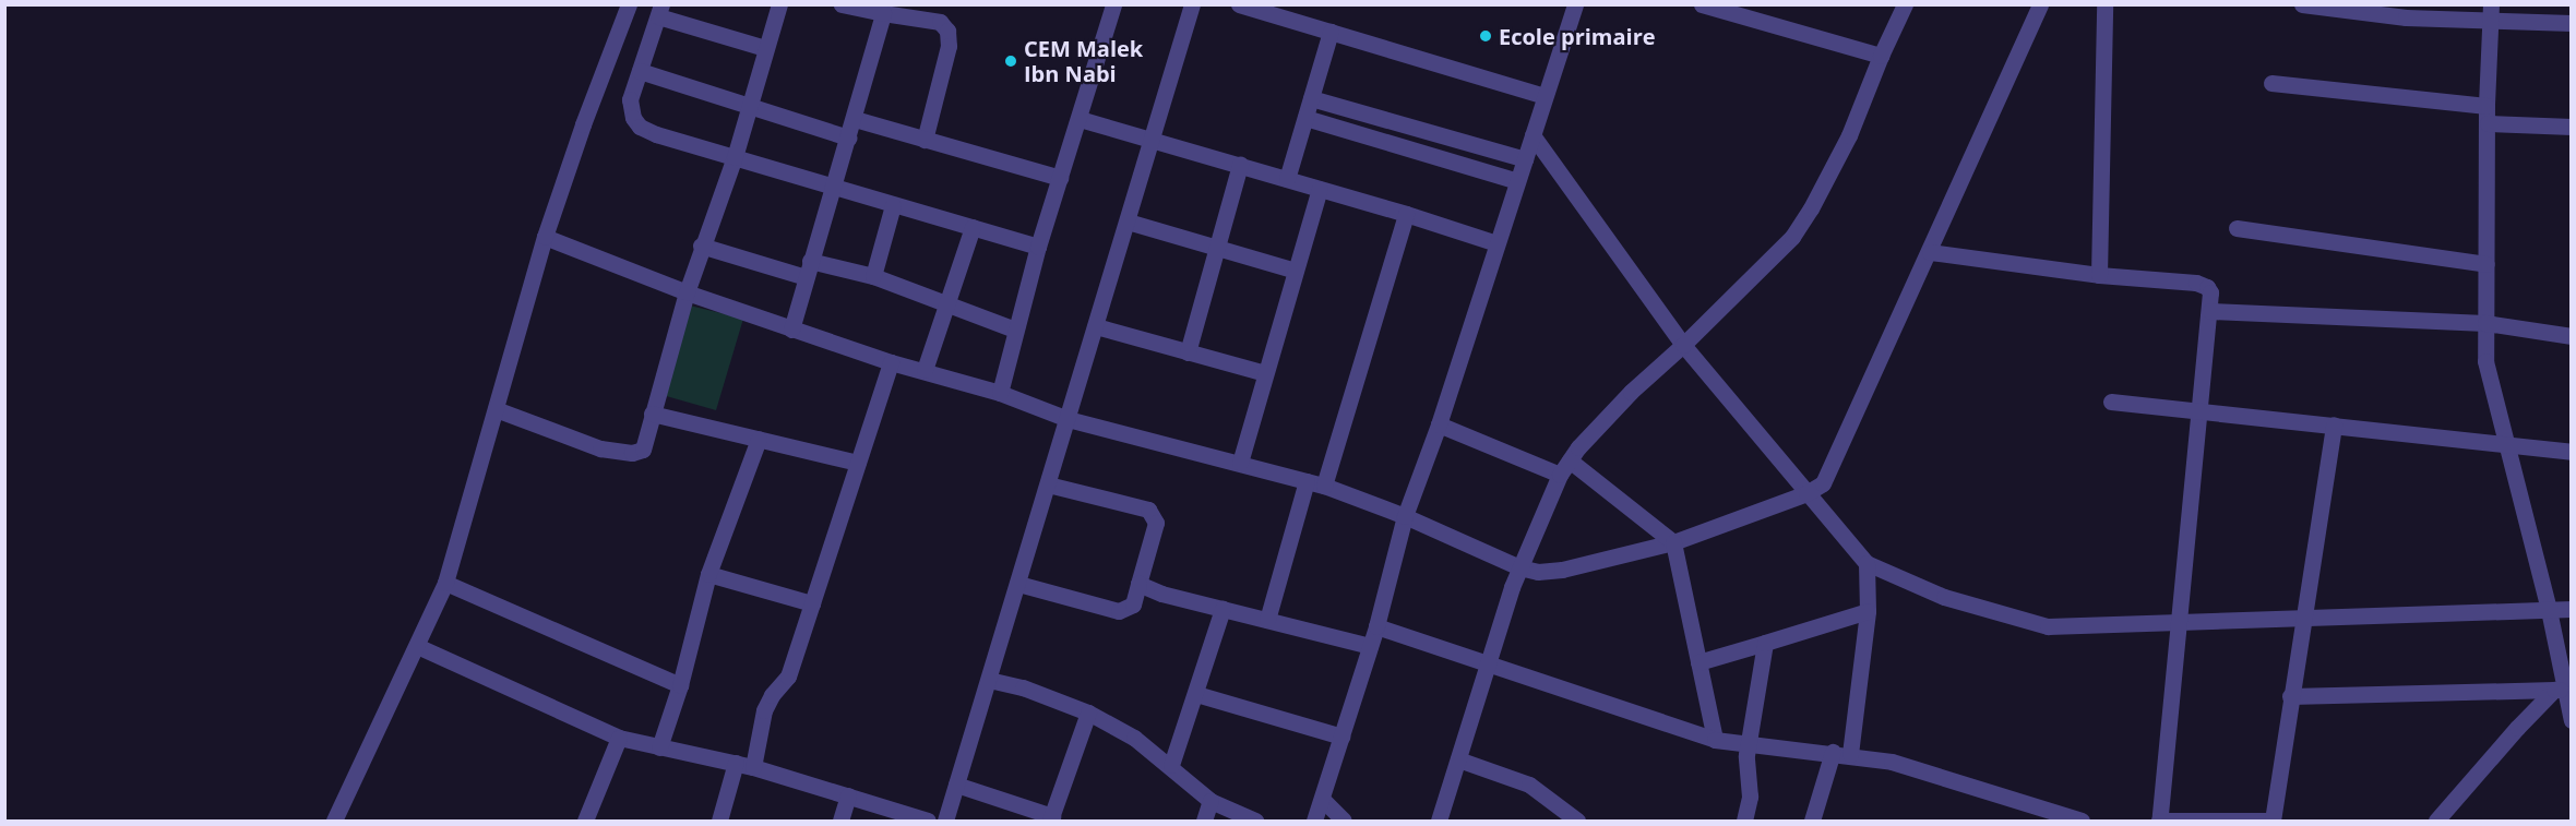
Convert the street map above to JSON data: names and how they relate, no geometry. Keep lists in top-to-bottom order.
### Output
{
  "places": ["Ecole primaire", "CEM Malek Ibn Nabi"]
}
